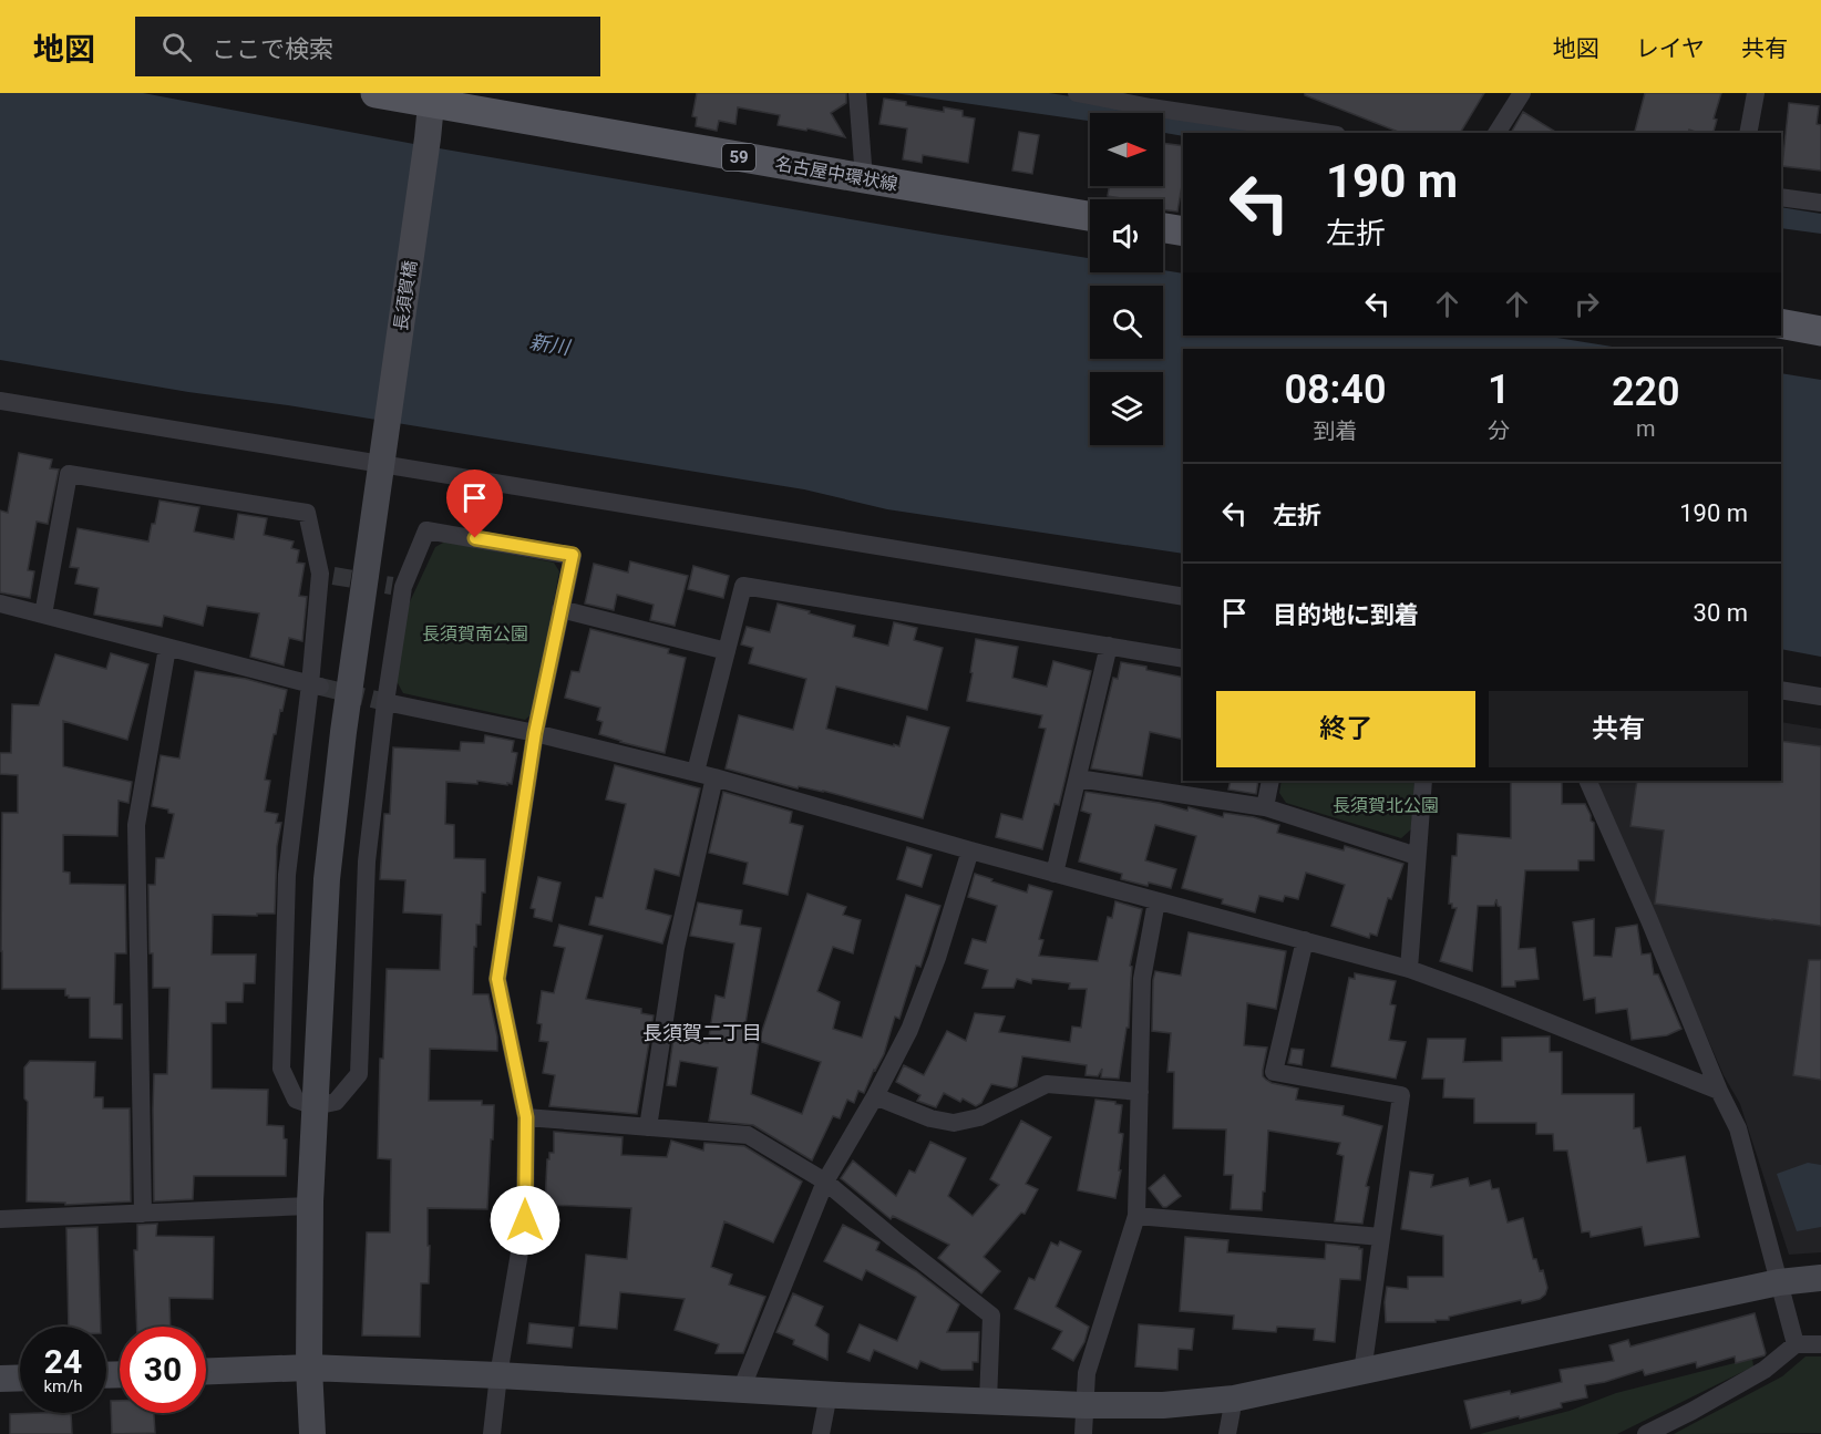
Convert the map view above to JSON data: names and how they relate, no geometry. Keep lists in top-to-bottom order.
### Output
{
  "streets": {
    "main road": ["59", "名古屋中環状線"],
    "street": ["長須賀橋"]
  },
  "crossings": [
    ["名古屋中環状線", "長須賀橋"]
  ],
  "districts": ["長須賀二丁目"],
  "water": ["新川"],
  "parks": ["長須賀南公園", "長須賀北公園"],
  "north": "right",
  "page": {
    "header": "地図",
    "search": "ここで検索",
    "nav": ["地図", "レイヤ", "共有"],
    "turn": ["190 m", "左折"],
    "eta": [
      "08:40",
      "到着",
      "1",
      "分",
      "220",
      "m"
    ],
    "list": [
      {
        "name": "左折",
        "value": "190 m"
      },
      {
        "name": "目的地に到着",
        "value": "30 m"
      }
    ],
    "buttons": ["終了", "共有"],
    "speed": "24 km/h",
    "limit": "30"
  }
}
